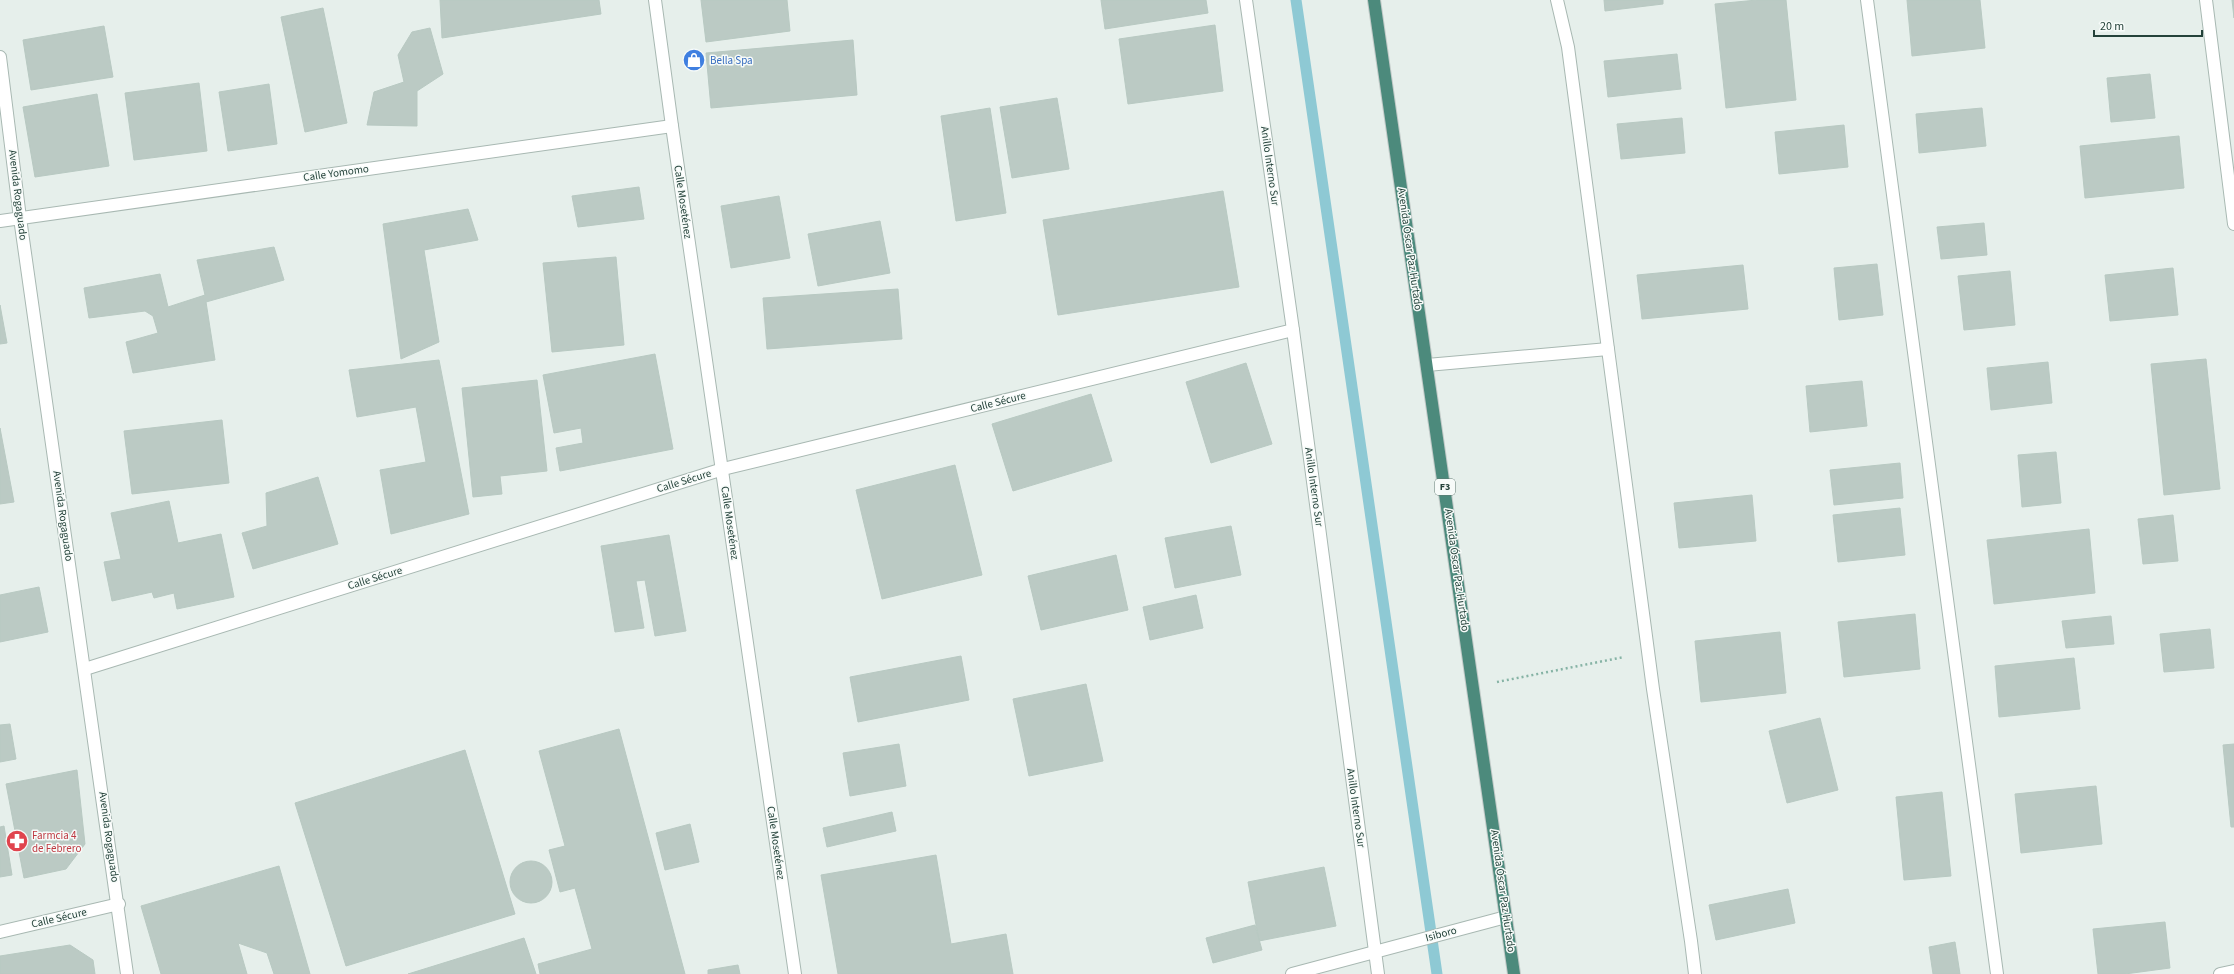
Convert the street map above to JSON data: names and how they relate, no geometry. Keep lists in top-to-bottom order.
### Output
{
  "streets": {
    "highway": ["Avenida Óscar Paz Hurtado", "F3"],
    "street": [
      "Anillo Interno Sur",
      "Calle Yomomo",
      "Avenida Rogaguado",
      "Calle Moseténez",
      "Calle Sécure",
      "Isiboro"
    ]
  },
  "crossings": [
    ["Anillo Interno Sur", "Calle Sécure"],
    ["Anillo Interno Sur", "Isiboro"],
    ["Calle Yomomo", "Avenida Rogaguado"],
    ["Calle Yomomo", "Calle Moseténez"],
    ["Avenida Rogaguado", "Calle Sécure"],
    ["Calle Moseténez", "Calle Sécure"],
    ["Avenida Óscar Paz Hurtado", "Isiboro"]
  ],
  "places": {
    "shop": ["Bella Spa"],
    "pharmacy": ["Farmcia 4 de Febrero"]
  },
  "scale_bar": "20 m"
}
